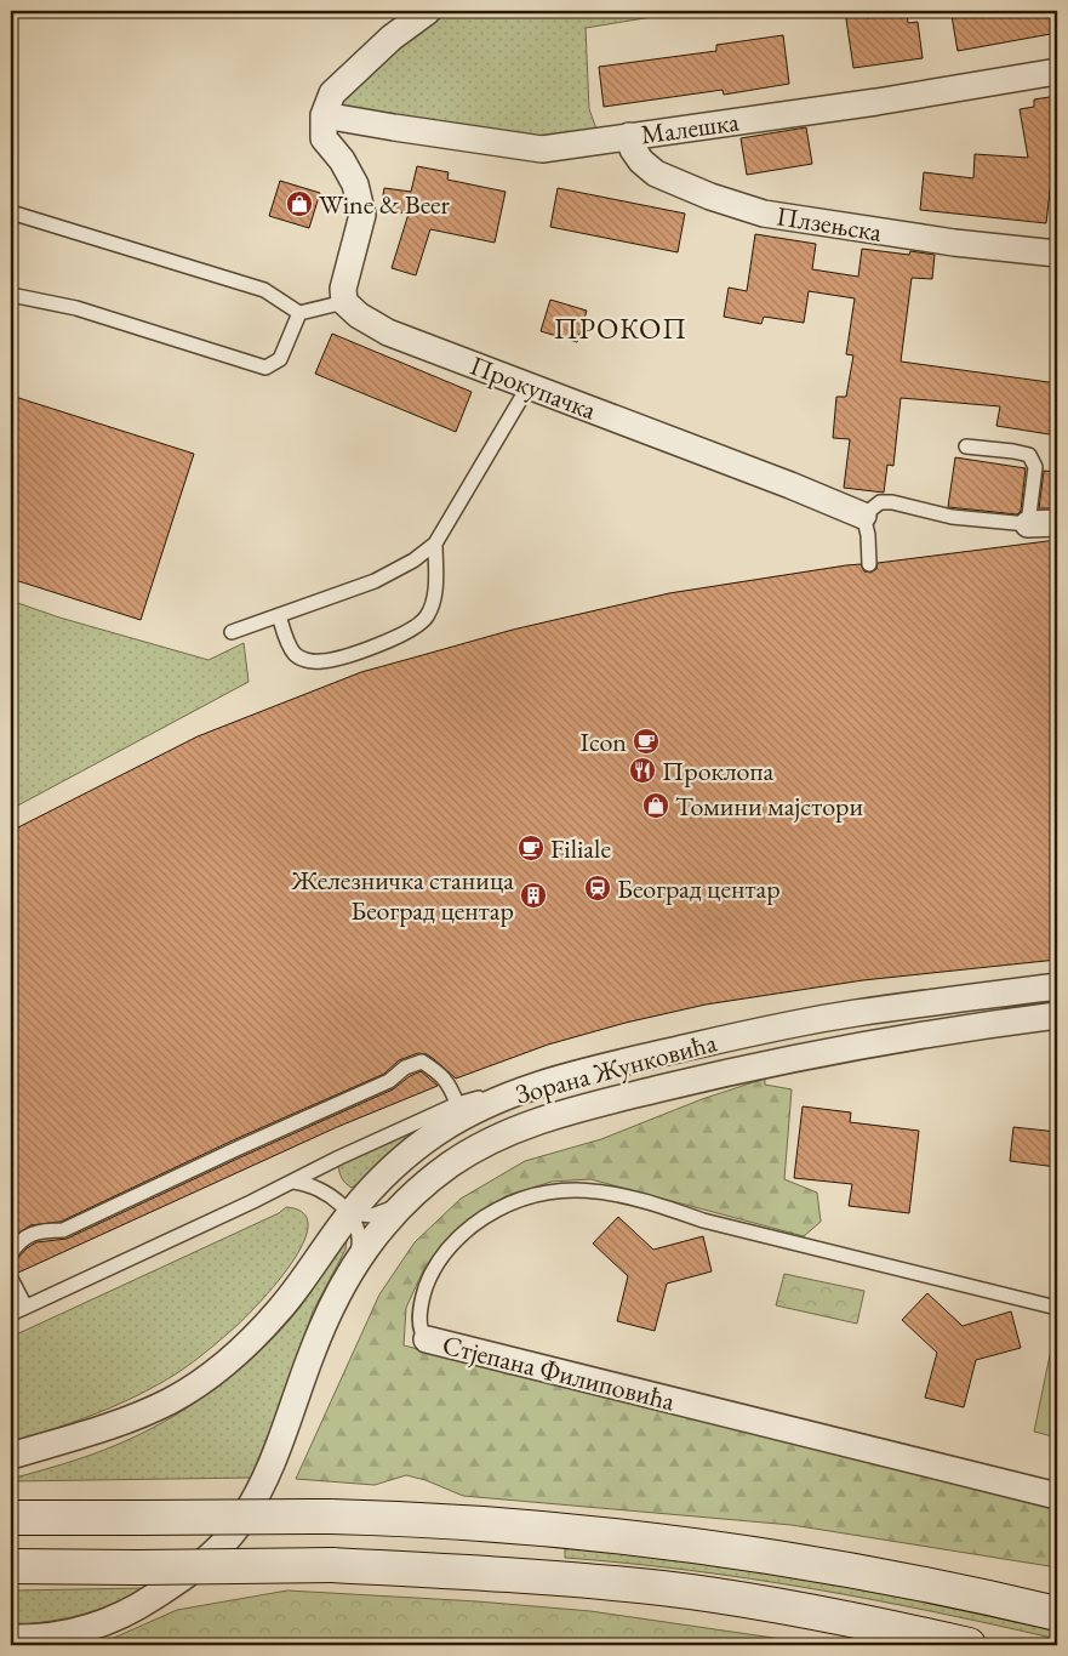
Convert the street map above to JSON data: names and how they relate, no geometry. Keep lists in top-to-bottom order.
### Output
{
  "streets": {
    "street": [
      "Малешка",
      "Плзењска",
      "Прокупачка",
      "Зорана Жунковића",
      "Стјепана Филиповића"
    ]
  },
  "crossings": [
    ["Малешка", "Плзењска"]
  ],
  "districts": ["ПРОКОП"],
  "places": {
    "shop": ["Wine & Beer", "Томини мајстори"],
    "cafe": ["Icon", "Filiale"],
    "restaurant": ["Проклопа"],
    "station": ["Београд центар"],
    "building": ["Железничка станица Београд центар"]
  }
}
